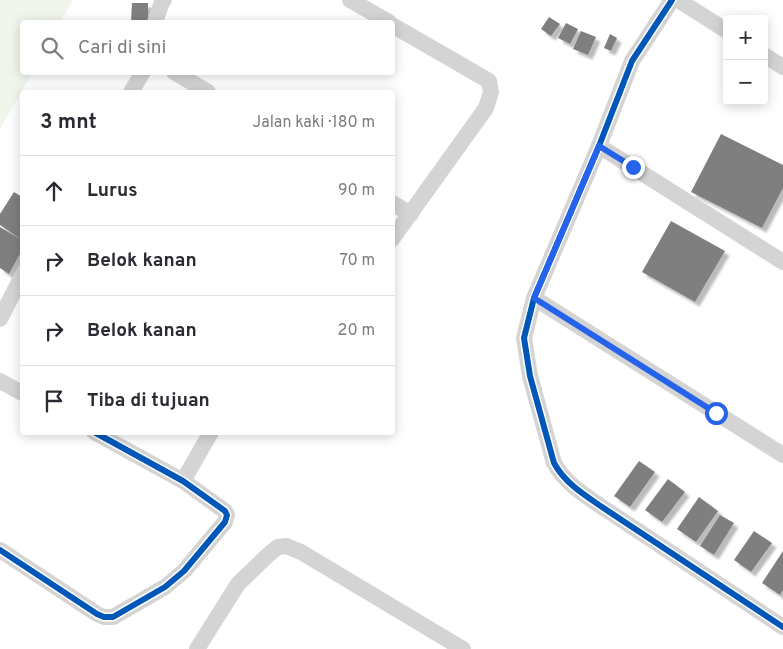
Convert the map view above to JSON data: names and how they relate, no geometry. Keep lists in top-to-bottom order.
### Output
{
  "page": {
    "map_buttons": ["+", "−"],
    "search": "Cari di sini",
    "heading": ["3 mnt", "Jalan kaki · 180 m"],
    "list": [
      ["Lurus", "90 m"],
      ["Belok kanan", "70 m"],
      ["Belok kanan", "20 m"],
      "Tiba di tujuan"
    ]
  }
}
